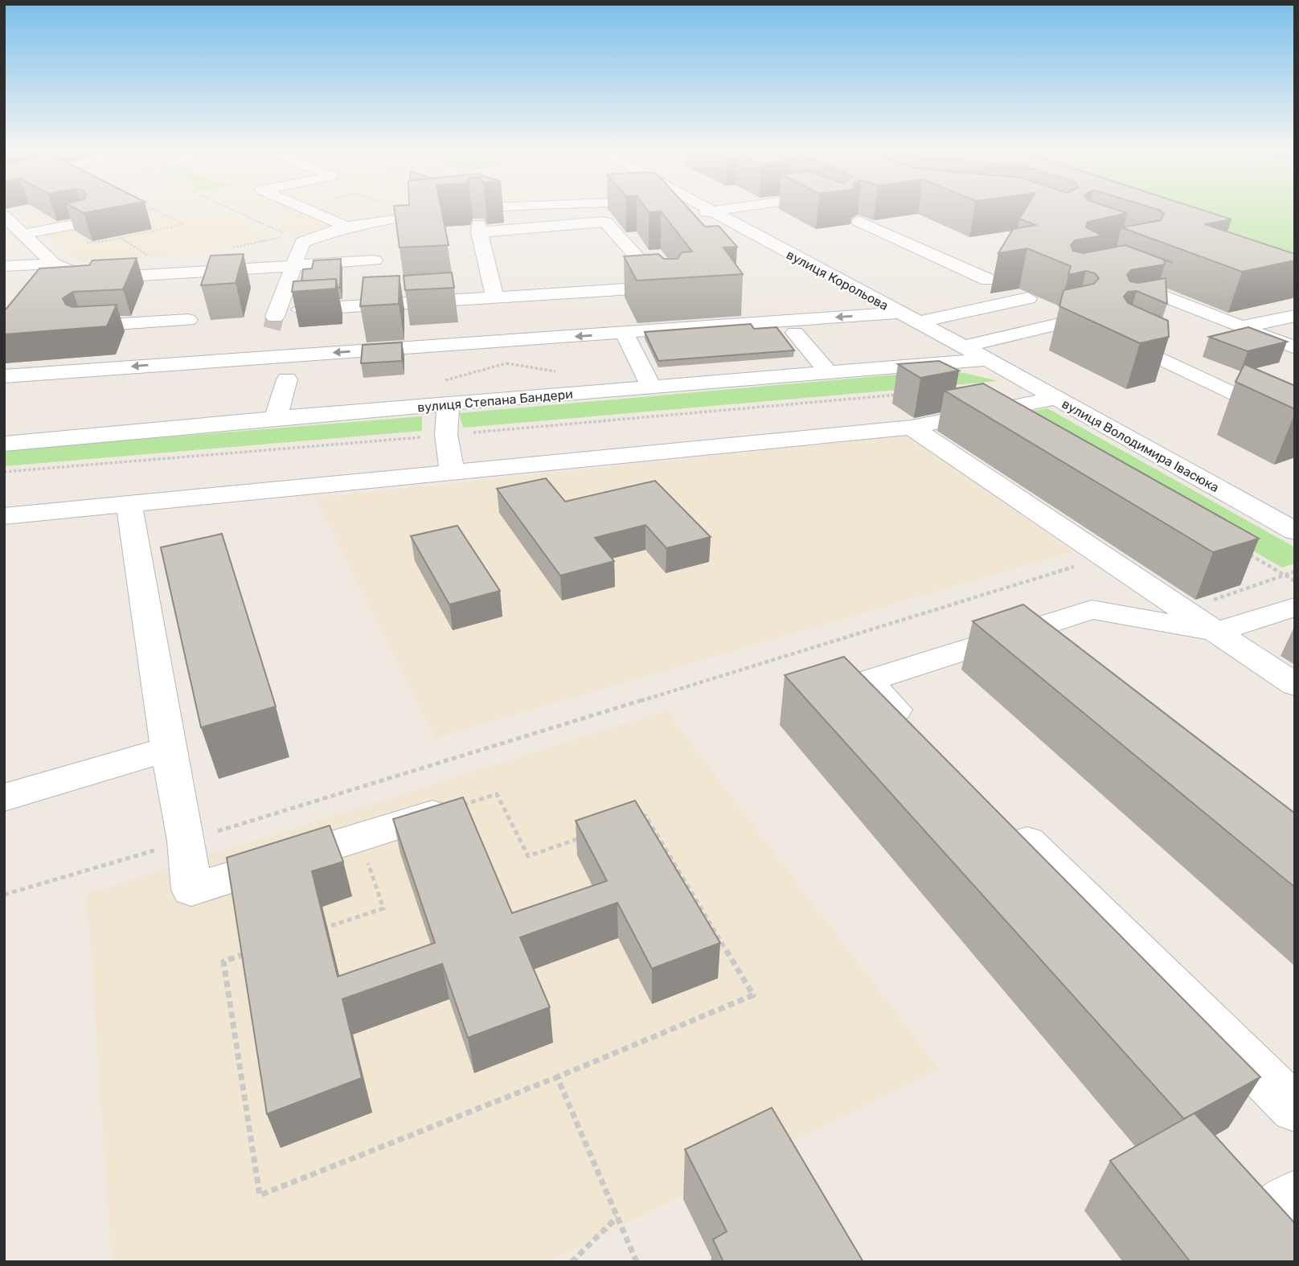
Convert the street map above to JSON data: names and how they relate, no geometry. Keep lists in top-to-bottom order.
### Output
{
  "streets": {
    "street": ["вулиця Корольова", "вулиця Степана Бандери", "вулиця Володимира Івасюка"]
  },
  "crossings": [
    ["вулиця Корольова", "вулиця Степана Бандери"],
    ["вулиця Корольова", "вулиця Володимира Івасюка"],
    ["вулиця Степана Бандери", "вулиця Володимира Івасюка"]
  ]
}
